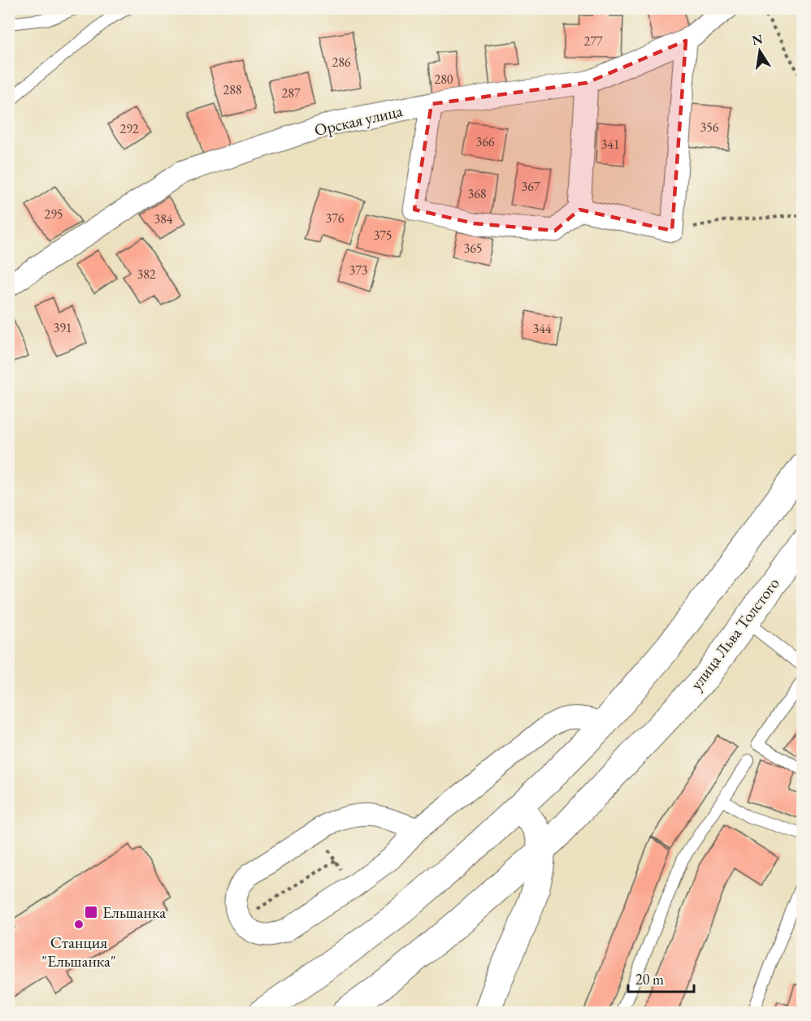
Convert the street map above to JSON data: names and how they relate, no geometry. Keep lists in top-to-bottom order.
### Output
{
  "streets": {
    "main road": ["улица Льва Толстого"],
    "street": ["Орская улица"]
  },
  "places": {
    "transit": ["Ельшанка"],
    "other": ["Станция \"Ельшанка\""]
  },
  "house_numbers": [
    "277",
    "286",
    "280",
    "288",
    "287",
    "356",
    "292",
    "366",
    "341",
    "367",
    "368",
    "295",
    "376",
    "384",
    "375",
    "365",
    "373",
    "382",
    "391",
    "344"
  ],
  "scale_bar": "20 m",
  "north": "top"
}
